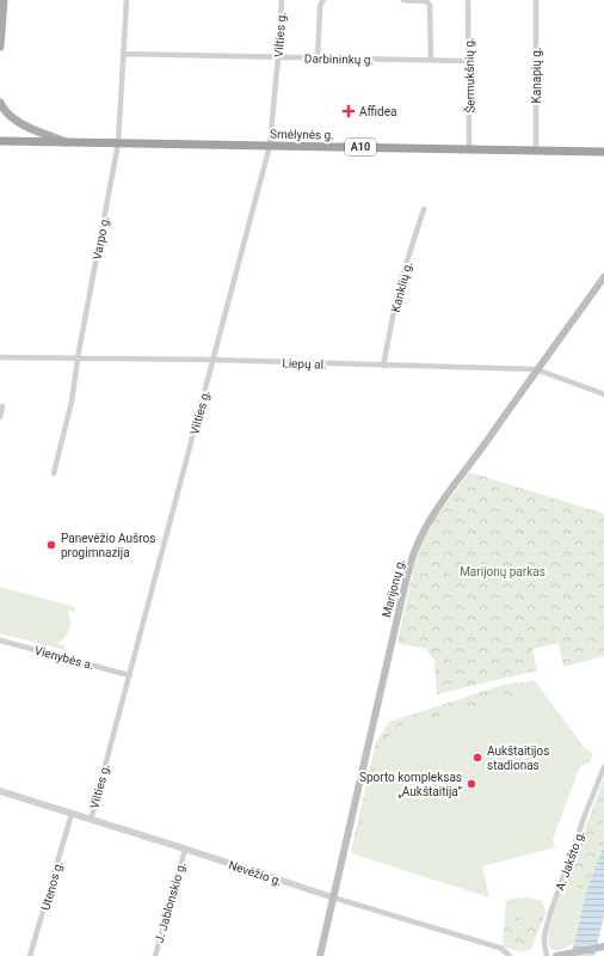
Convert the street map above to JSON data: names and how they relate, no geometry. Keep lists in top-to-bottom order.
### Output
{
  "streets": {
    "highway": ["Smėlynės g.", "A10"],
    "main road": ["Marijonų g."],
    "street": [
      "Vilties g.",
      "Darbininkų g.",
      "Šermukšnių g.",
      "Kanapių g.",
      "Varpo g.",
      "Kanklių g.",
      "Liepų al.",
      "Vienybės a.",
      "A. Jakšto g.",
      "Nevėžio g.",
      "Utenos g.",
      "J. Jablonskio g."
    ]
  },
  "crossings": [
    ["Vilties g.", "Darbininkų g."],
    ["Vilties g.", "Smėlynės g."],
    ["Vilties g.", "Liepų al."],
    ["Vilties g.", "Vienybės a."],
    ["Vilties g.", "Nevėžio g."],
    ["Darbininkų g.", "Šermukšnių g."],
    ["Darbininkų g.", "Varpo g."],
    ["Šermukšnių g.", "Smėlynės g."],
    ["Kanapių g.", "Smėlynės g."],
    ["Smėlynės g.", "Varpo g."],
    ["Varpo g.", "Liepų al."],
    ["Kanklių g.", "Liepų al."],
    ["Liepų al.", "Marijonų g."],
    ["Marijonų g.", "Nevėžio g."],
    ["Nevėžio g.", "Utenos g."],
    ["Nevėžio g.", "J. Jablonskio g."]
  ],
  "parks": ["Marijonų parkas"],
  "places": {
    "health": ["Affidea"],
    "other": ["Panevėžio Aušros progimnazija", "Aukštaitijos stadionas", "Sporto kompleksas „Aukštaitija”"]
  }
}
